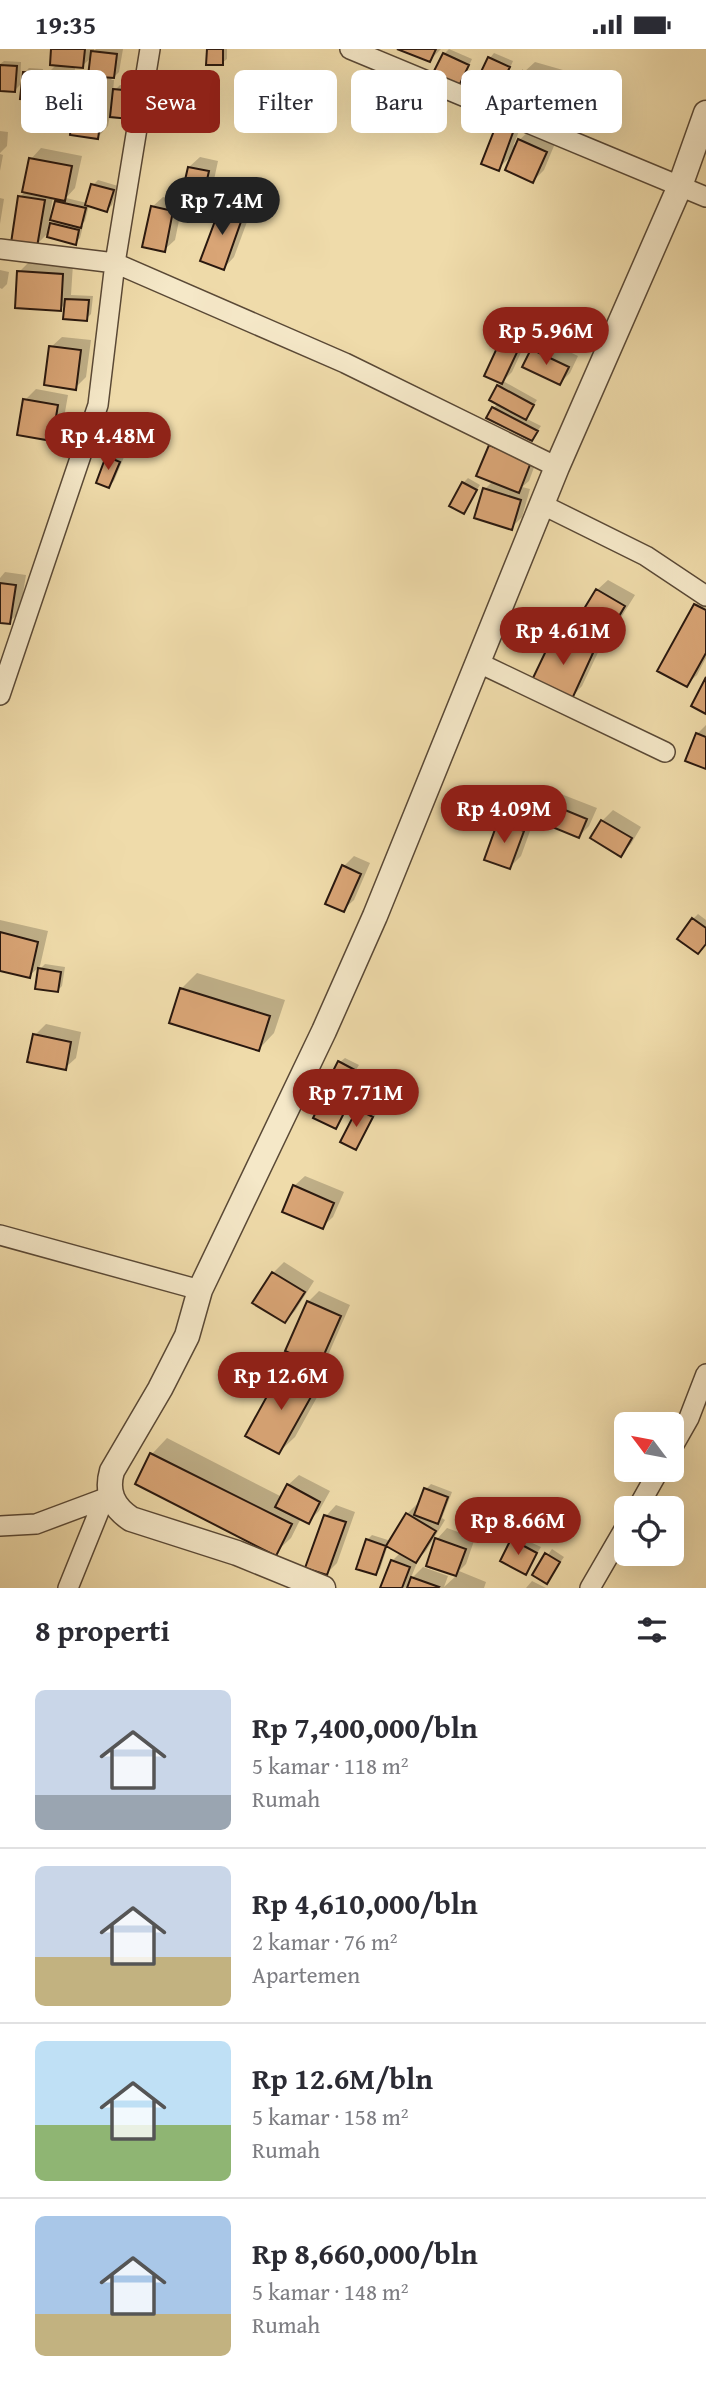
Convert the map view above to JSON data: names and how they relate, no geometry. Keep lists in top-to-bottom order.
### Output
{
  "north": "top left",
  "page": {
    "status": "19:35",
    "chip": [
      "Beli",
      "Sewa",
      "Filter",
      "Baru",
      "Apartemen"
    ],
    "price": [
      "Rp 7.4M",
      "Rp 5.96M",
      "Rp 4.48M",
      "Rp 4.61M",
      "Rp 4.09M",
      "Rp 7.71M",
      "Rp 12.6M",
      "Rp 8.66M"
    ],
    "heading": "8 properti",
    "list": [
      {
        "name": "Rp 7,400,000/bln",
        "note": "5 kamar · 118 m² · Rumah"
      },
      {
        "name": "Rp 4,610,000/bln",
        "note": "2 kamar · 76 m² · Apartemen"
      },
      {
        "name": "Rp 12.6M/bln",
        "note": "5 kamar · 158 m² · Rumah"
      },
      {
        "name": "Rp 8,660,000/bln",
        "note": "5 kamar · 148 m² · Rumah"
      }
    ]
  }
}
